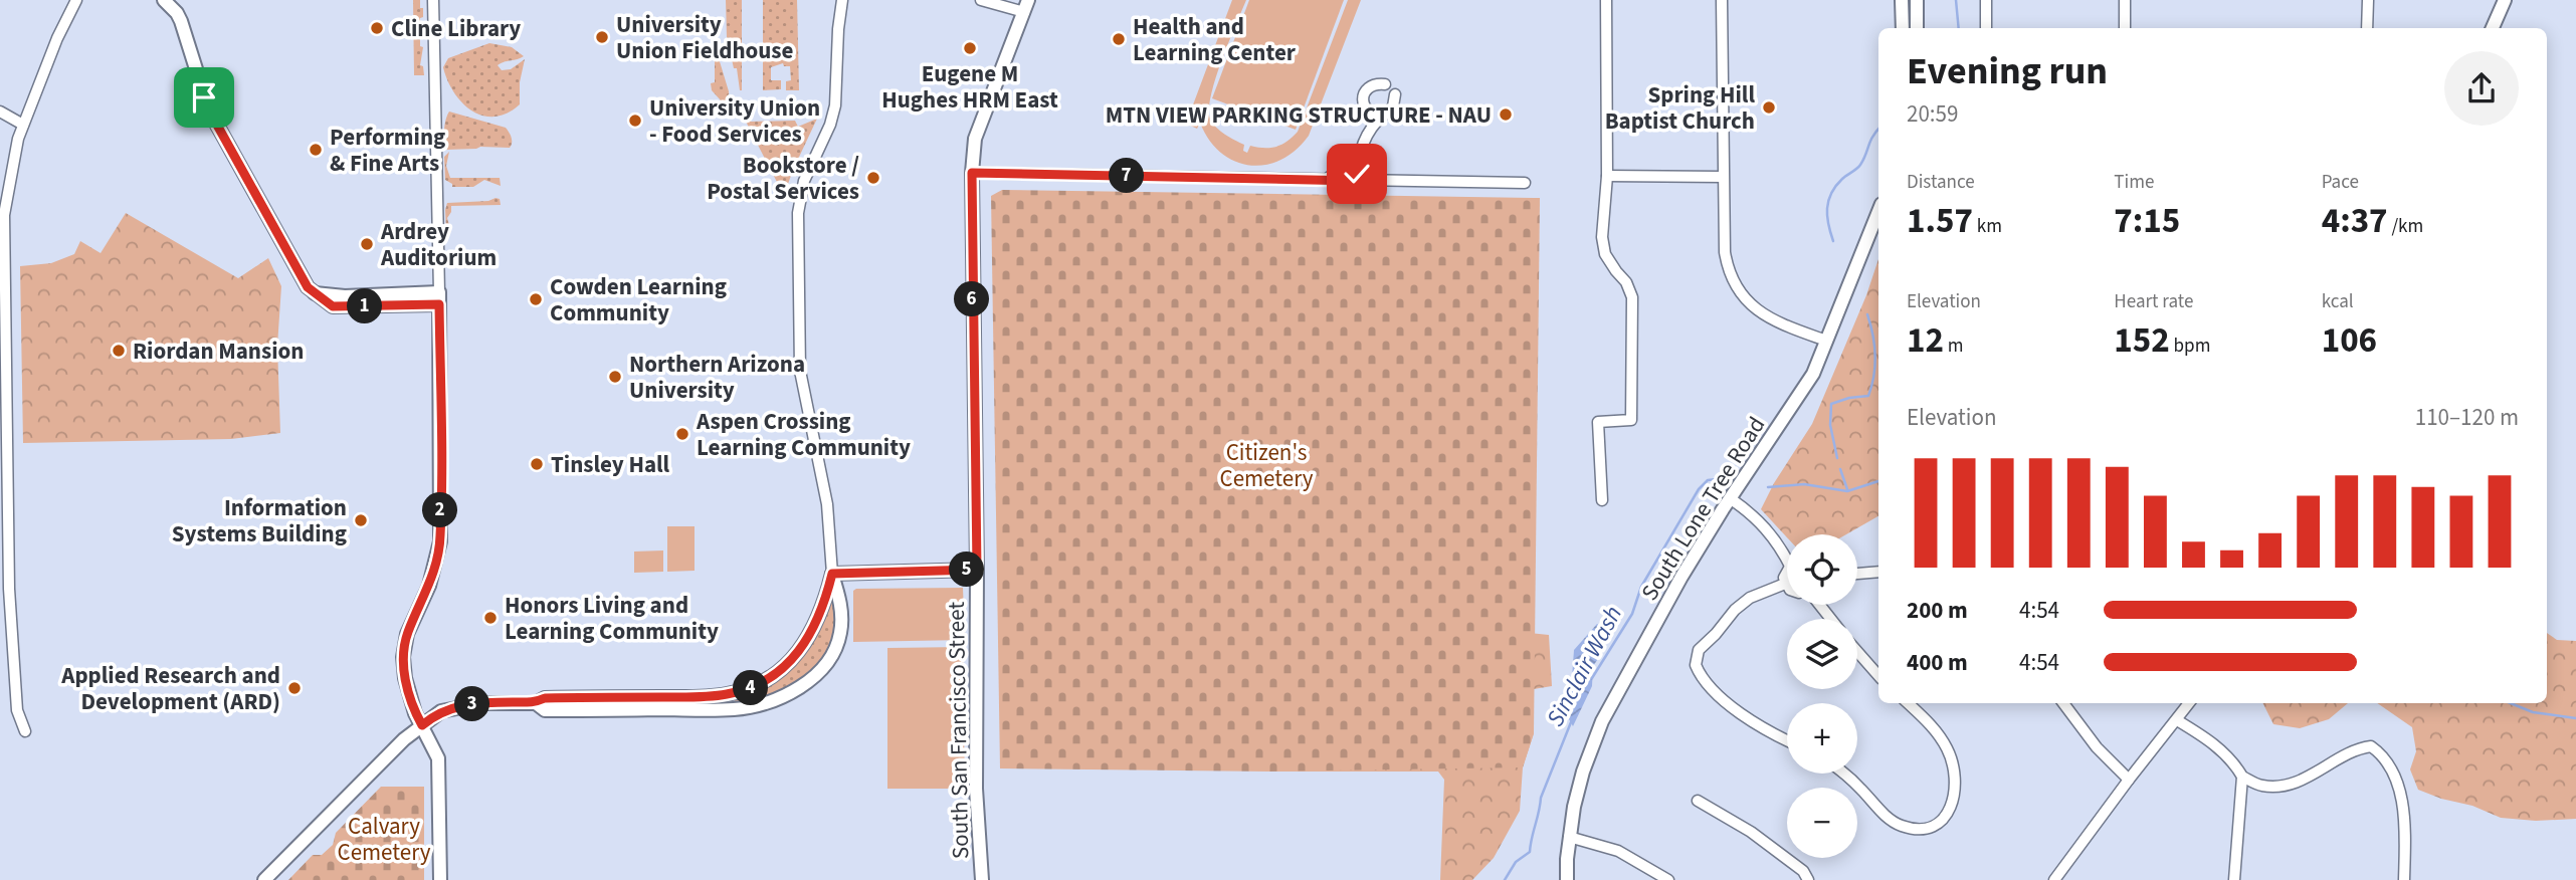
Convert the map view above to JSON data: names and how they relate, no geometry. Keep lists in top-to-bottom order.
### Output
{
  "streets": {
    "street": ["South Lone Tree Road", "South San Francisco Street"]
  },
  "water": ["Sinclair Wash"],
  "parks": ["Citizen's Cemetery", "Calvary Cemetery"],
  "places": [
    "Cline Library",
    "University Union Fieldhouse",
    "Health and Learning Center",
    "Eugene M Hughes HRM East",
    "Spring Hill Baptist Church",
    "MTN VIEW PARKING STRUCTURE - NAU",
    "University Union - Food Services",
    "Performing & Fine Arts",
    "Bookstore / Postal Services",
    "Ardrey Auditorium",
    "Cowden Learning Community",
    "Riordan Mansion",
    "Northern Arizona University",
    "Aspen Crossing Learning Community",
    "Tinsley Hall",
    "Information Systems Building",
    "Honors Living and Learning Community",
    "Applied Research and Development (ARD)"
  ],
  "page": {
    "heading": ["Evening run", "20:59"],
    "stats": [
      ["Distance", "1.57 km"],
      ["Time", "7:15"],
      ["Pace", "4:37 /km"],
      ["Elevation", "12 m"],
      ["Heart rate", "152 bpm"],
      ["kcal", "106"]
    ],
    "pins": [
      "7",
      "6",
      "1",
      "2",
      "5",
      "4",
      "3"
    ],
    "chart": ["Elevation", "110–120 m"],
    "map_buttons": ["+", "−"],
    "list": [
      {
        "name": "200 m",
        "note": "4:54"
      },
      {
        "name": "400 m",
        "note": "4:54"
      }
    ]
  }
}
